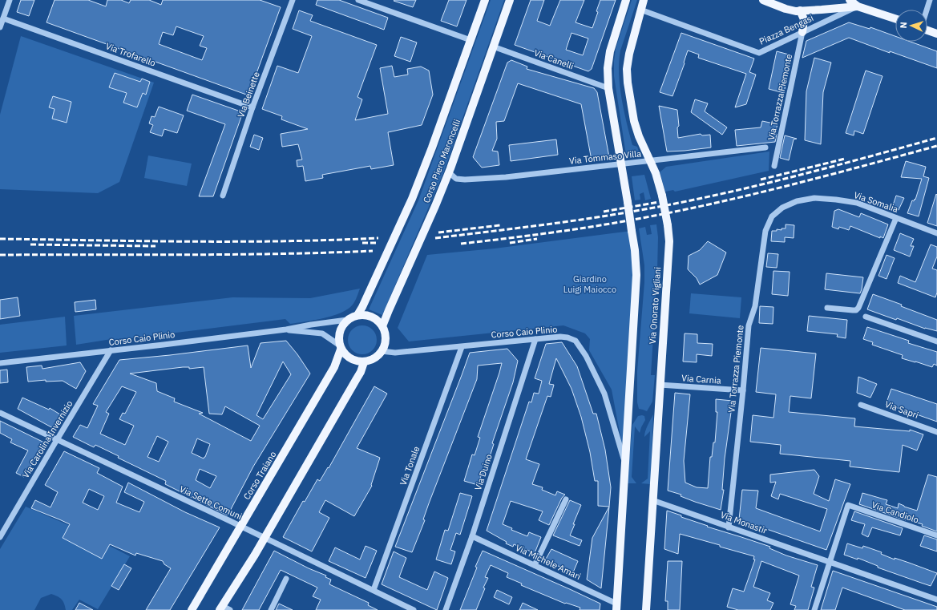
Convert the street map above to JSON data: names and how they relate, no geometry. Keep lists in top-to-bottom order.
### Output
{
  "streets": {
    "main road": [
      "Piazza Bengasi",
      "Corso Piero Maroncelli",
      "Via Onorato Vigliani",
      "Corso Traiano"
    ],
    "street": [
      "Via Trofarello",
      "Via Canelli",
      "Via Beinette",
      "Via Torrazza Piemonte",
      "Via Tommaso Villa",
      "Via Somalia",
      "Corso Caio Plinio",
      "Via Carnia",
      "Via Sapri",
      "Via Carolina Invernizio",
      "Via Tonale",
      "Via Duino",
      "Via Sette Comuni",
      "Via Candiolo",
      "Via Monastir",
      "Via Michele Amari"
    ]
  },
  "crossings": [
    ["Piazza Bengasi", "Via Torrazza Piemonte"],
    ["Piazza Bengasi", "Via Onorato Vigliani"],
    ["Via Trofarello", "Via Beinette"],
    ["Via Canelli", "Corso Piero Maroncelli"],
    ["Via Torrazza Piemonte", "Via Somalia"],
    ["Via Torrazza Piemonte", "Via Carnia"],
    ["Via Torrazza Piemonte", "Via Monastir"],
    ["Via Tommaso Villa", "Corso Piero Maroncelli"],
    ["Via Tommaso Villa", "Via Onorato Vigliani"],
    ["Corso Piero Maroncelli", "Corso Caio Plinio"],
    ["Corso Piero Maroncelli", "Corso Traiano"],
    ["Via Onorato Vigliani", "Via Carnia"],
    ["Via Onorato Vigliani", "Via Monastir"],
    ["Corso Caio Plinio", "Via Carolina Invernizio"],
    ["Corso Caio Plinio", "Via Tonale"],
    ["Corso Caio Plinio", "Via Duino"],
    ["Corso Caio Plinio", "Corso Traiano"],
    ["Via Carolina Invernizio", "Via Sette Comuni"],
    ["Via Tonale", "Via Sette Comuni"],
    ["Via Duino", "Via Michele Amari"],
    ["Corso Traiano", "Via Sette Comuni"],
    ["Via Candiolo", "Via Monastir"]
  ],
  "parks": ["Giardino Luigi Maiocco"],
  "north": "left"
}
